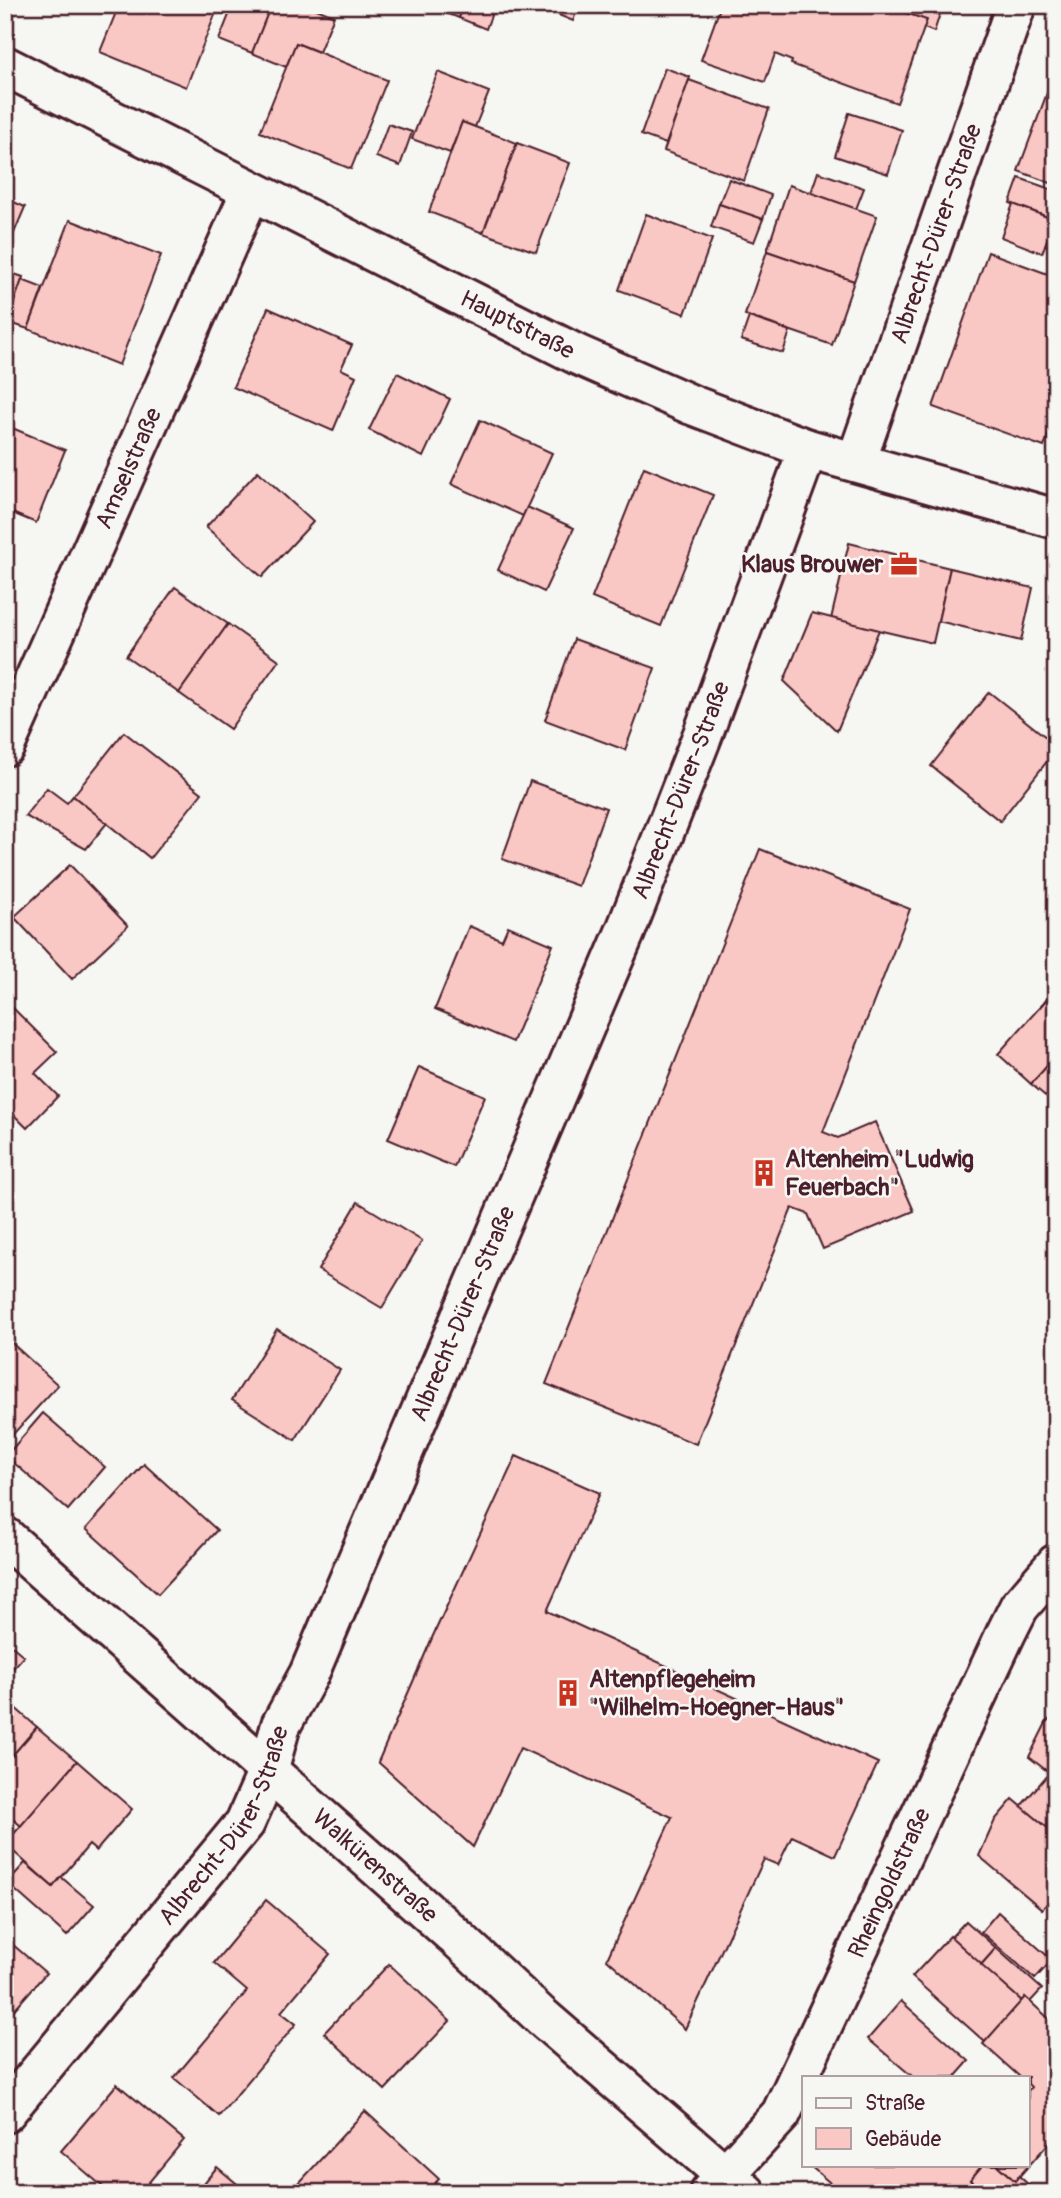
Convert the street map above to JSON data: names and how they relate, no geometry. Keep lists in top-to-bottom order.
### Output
{
  "streets": {
    "street": [
      "Albrecht-Dürer-Straße",
      "Hauptstraße",
      "Amselstraße",
      "Walkürenstraße",
      "Rheingoldstraße"
    ]
  },
  "crossings": [
    ["Albrecht-Dürer-Straße", "Hauptstraße"],
    ["Albrecht-Dürer-Straße", "Walkürenstraße"],
    ["Hauptstraße", "Amselstraße"],
    ["Walkürenstraße", "Rheingoldstraße"]
  ],
  "places": {
    "office": ["Klaus Brouwer"],
    "building": ["Altenheim \"Ludwig Feuerbach\"", "Altenpflegeheim \"Wilhelm-Hoegner-Haus\""]
  },
  "legend": ["Straße", "Gebäude"]
}
